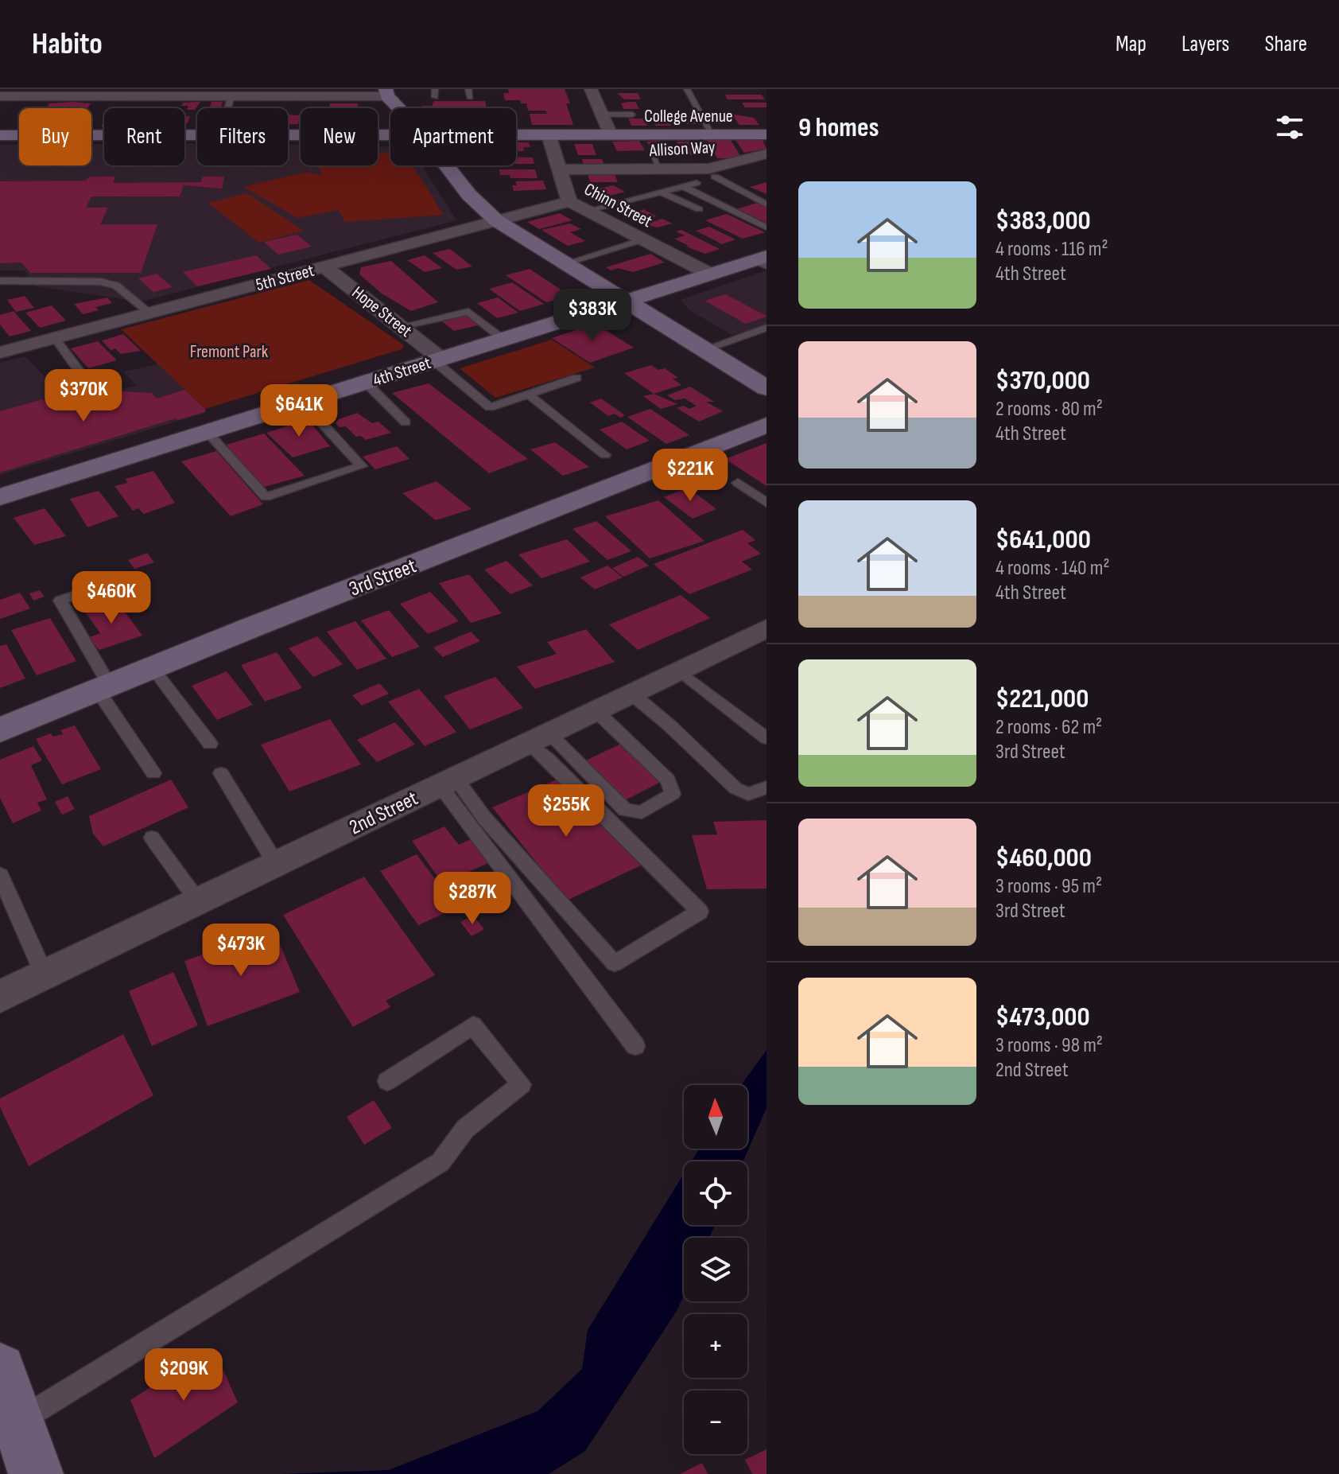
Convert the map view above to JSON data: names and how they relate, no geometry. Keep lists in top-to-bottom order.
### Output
{
  "streets": {
    "main road": ["College Avenue", "4th Street", "3rd Street"],
    "street": [
      "Allison Way",
      "Chinn Street",
      "5th Street",
      "Hope Street",
      "2nd Street"
    ]
  },
  "crossings": [
    ["College Avenue", "Chinn Street"],
    ["Allison Way", "Chinn Street"],
    ["Chinn Street", "5th Street"],
    ["Chinn Street", "4th Street"],
    ["5th Street", "Hope Street"],
    ["Hope Street", "4th Street"]
  ],
  "parks": ["Fremont Park"],
  "north": "top",
  "page": {
    "header": "Habito",
    "nav": ["Map", "Layers", "Share"],
    "heading": "9 homes",
    "chip": [
      "Buy",
      "Rent",
      "Filters",
      "New",
      "Apartment"
    ],
    "list": [
      {
        "name": "$383,000",
        "note": "4 rooms · 116 m² · 4th Street"
      },
      {
        "name": "$370,000",
        "note": "2 rooms · 80 m² · 4th Street"
      },
      {
        "name": "$641,000",
        "note": "4 rooms · 140 m² · 4th Street"
      },
      {
        "name": "$221,000",
        "note": "2 rooms · 62 m² · 3rd Street"
      },
      {
        "name": "$460,000",
        "note": "3 rooms · 95 m² · 3rd Street"
      },
      {
        "name": "$473,000",
        "note": "3 rooms · 98 m² · 2nd Street"
      }
    ],
    "price": [
      "$383K",
      "$370K",
      "$641K",
      "$221K",
      "$460K",
      "$255K",
      "$287K",
      "$473K",
      "$209K"
    ],
    "map_buttons": ["+", "−"]
  }
}
